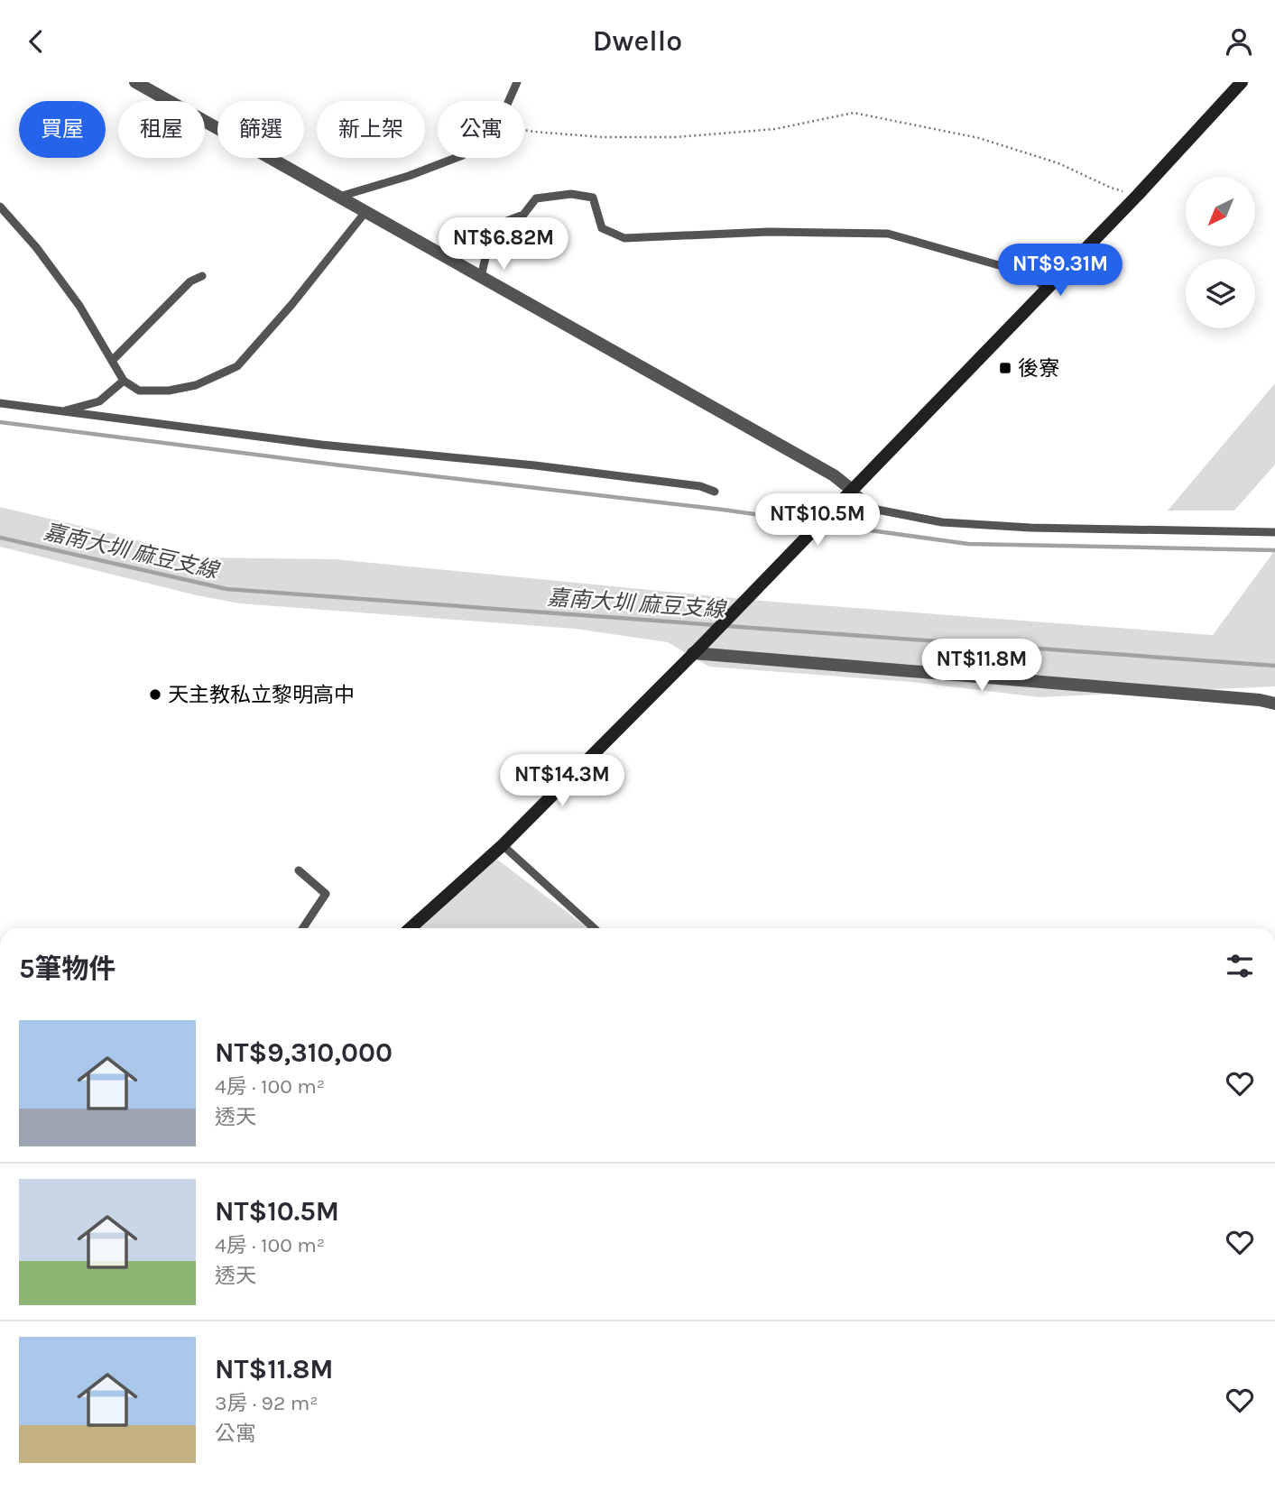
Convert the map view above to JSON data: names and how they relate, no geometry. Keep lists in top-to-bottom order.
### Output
{
  "water": ["嘉南大圳 麻豆支線"],
  "places": {
    "transit": ["後寮"],
    "other": ["天主教私立黎明高中"]
  },
  "north": "bottom left",
  "page": {
    "header": "Dwello",
    "chip": [
      "買屋",
      "租屋",
      "篩選",
      "新上架",
      "公寓"
    ],
    "price": [
      "NT$6.82M",
      "NT$9.31M",
      "NT$10.5M",
      "NT$11.8M",
      "NT$14.3M"
    ],
    "heading": "5筆物件",
    "list": [
      {
        "name": "NT$9,310,000",
        "note": "4房 · 100 m² · 透天"
      },
      {
        "name": "NT$10.5M",
        "note": "4房 · 100 m² · 透天"
      },
      {
        "name": "NT$11.8M",
        "note": "3房 · 92 m² · 公寓"
      }
    ]
  }
}
